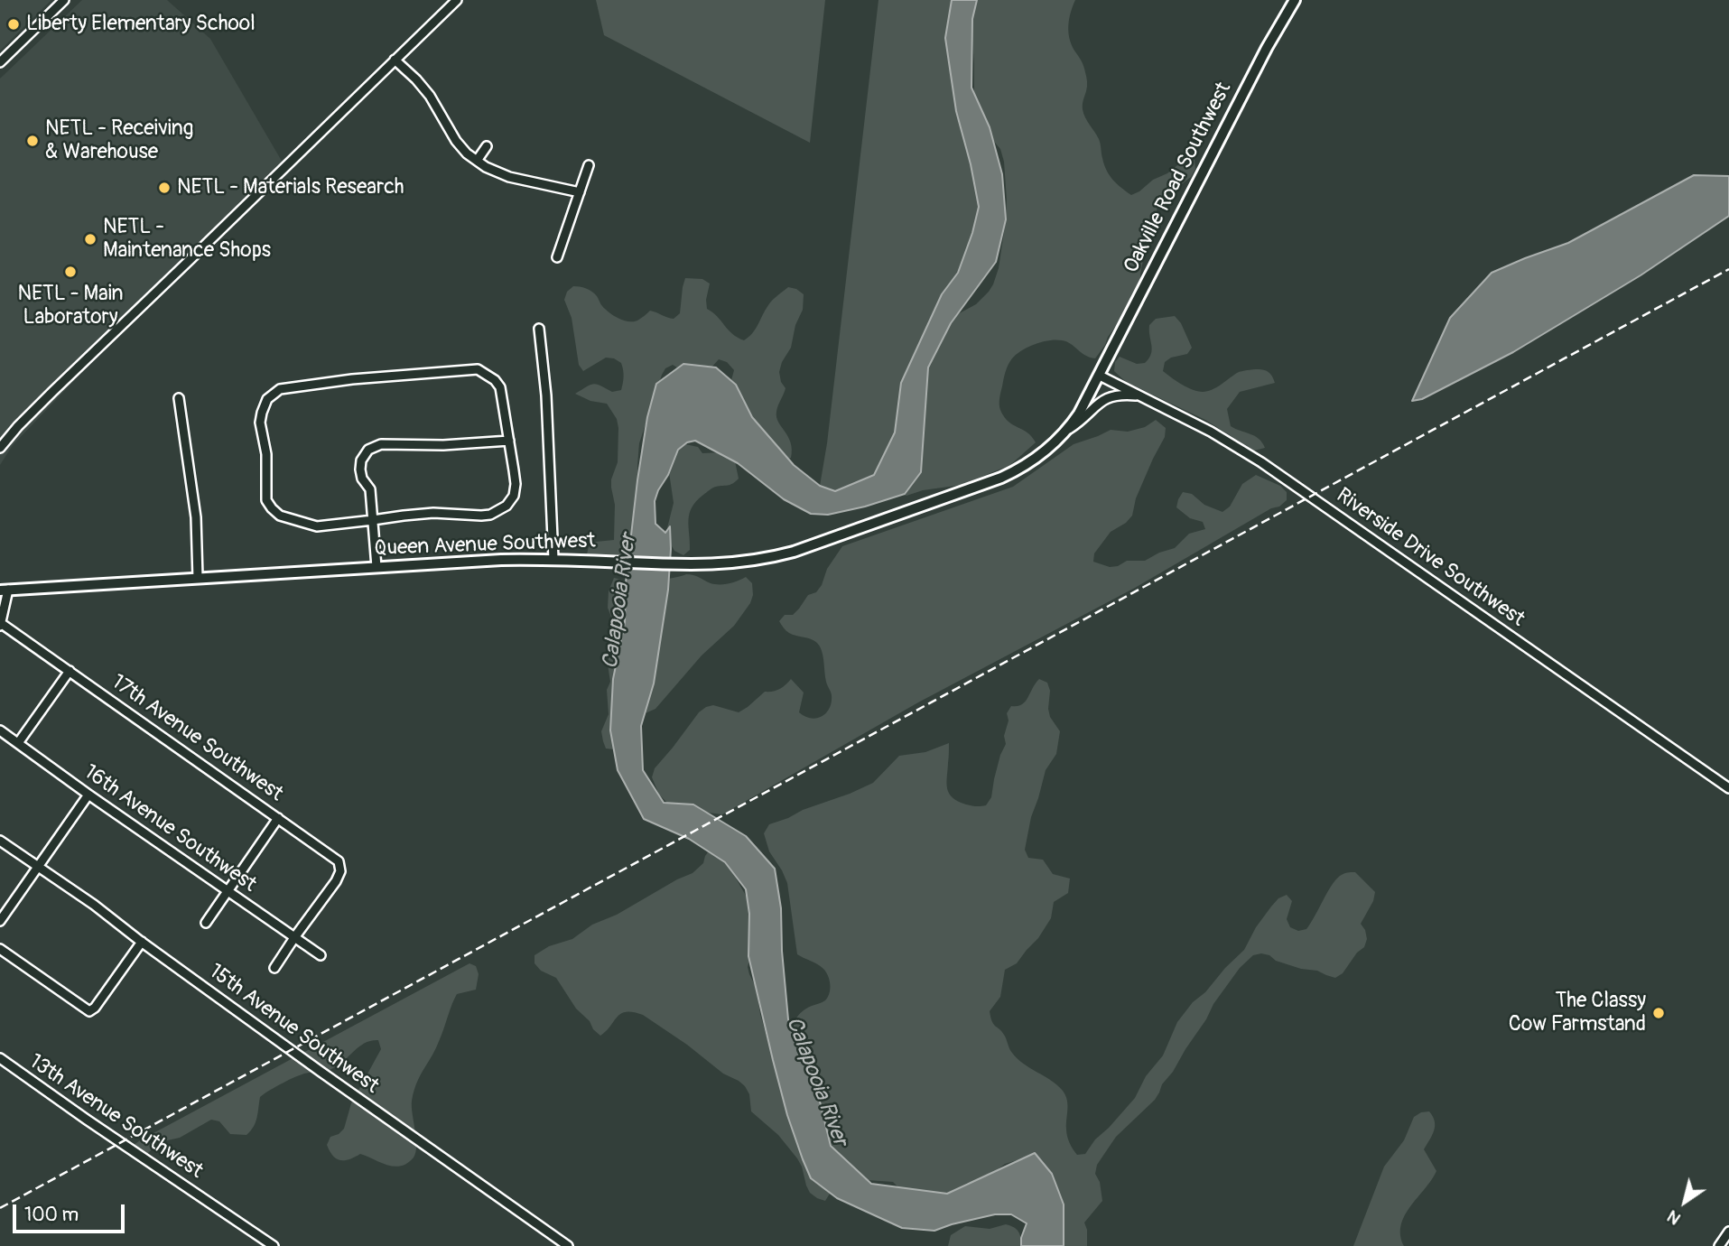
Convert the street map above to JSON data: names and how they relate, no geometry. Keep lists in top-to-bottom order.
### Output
{
  "streets": {
    "main road": ["Oakville Road Southwest", "Queen Avenue Southwest"],
    "street": [
      "Riverside Drive Southwest",
      "17th Avenue Southwest",
      "16th Avenue Southwest",
      "15th Avenue Southwest",
      "13th Avenue Southwest"
    ]
  },
  "crossings": [
    ["Oakville Road Southwest", "Queen Avenue Southwest"],
    ["Oakville Road Southwest", "Riverside Drive Southwest"],
    ["Queen Avenue Southwest", "Riverside Drive Southwest"],
    ["17th Avenue Southwest", "16th Avenue Southwest"]
  ],
  "water": ["Calapooia River"],
  "places": [
    "Liberty Elementary School",
    "NETL - Receiving & Warehouse",
    "NETL - Materials Research",
    "NETL - Maintenance Shops",
    "NETL - Main Laboratory",
    "The Classy Cow Farmstand"
  ],
  "scale_bar": "100 m",
  "north": "bottom left"
}
